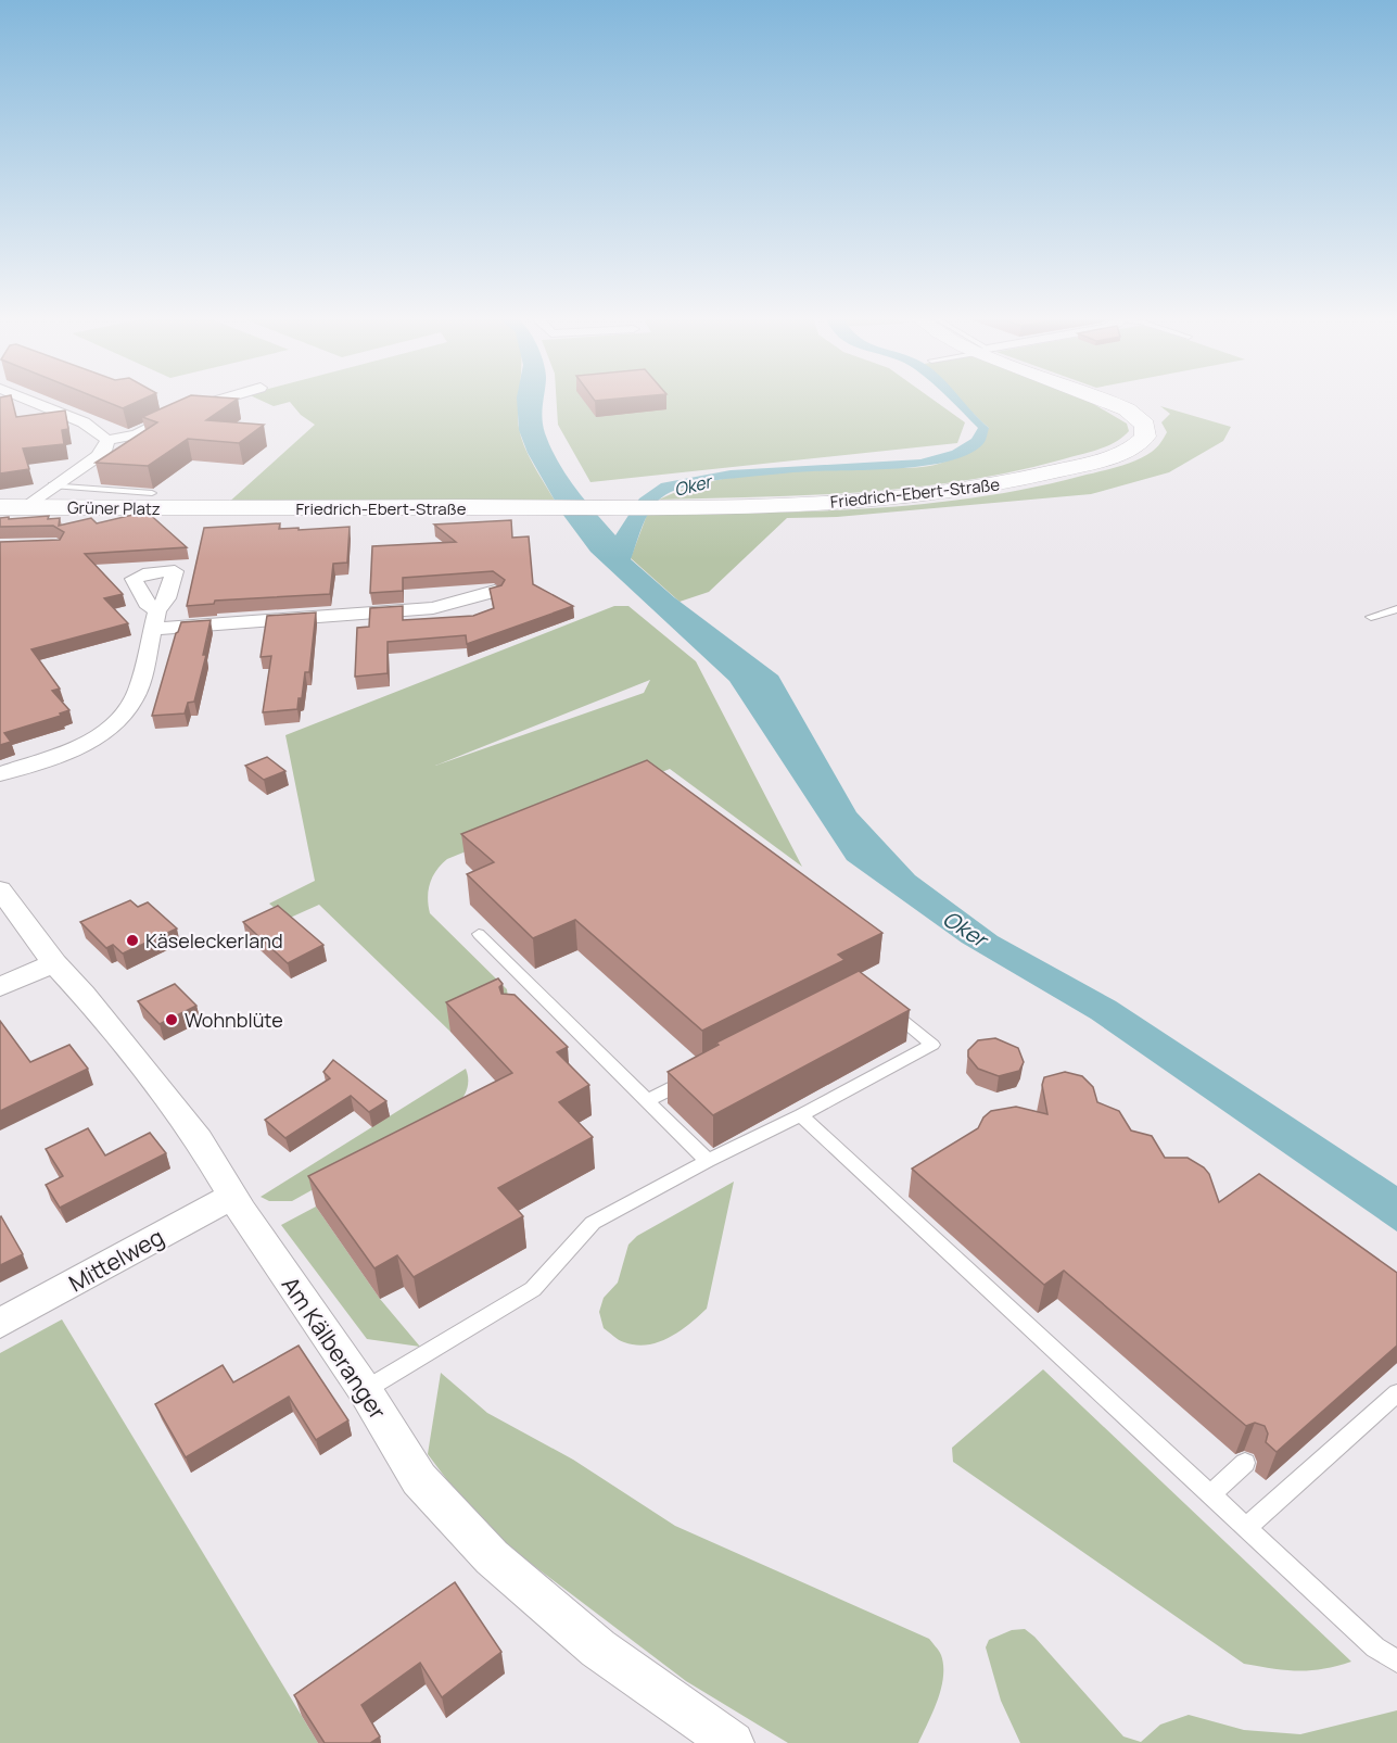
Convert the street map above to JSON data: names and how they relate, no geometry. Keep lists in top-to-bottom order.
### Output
{
  "streets": {
    "main road": ["Friedrich-Ebert-Straße", "Grüner Platz"],
    "street": ["Mittelweg", "Am Kälberanger"]
  },
  "crossings": [
    ["Friedrich-Ebert-Straße", "Grüner Platz"],
    ["Mittelweg", "Am Kälberanger"]
  ],
  "water": ["Oker"],
  "places": ["Käseleckerland", "Wohnblüte"]
}
